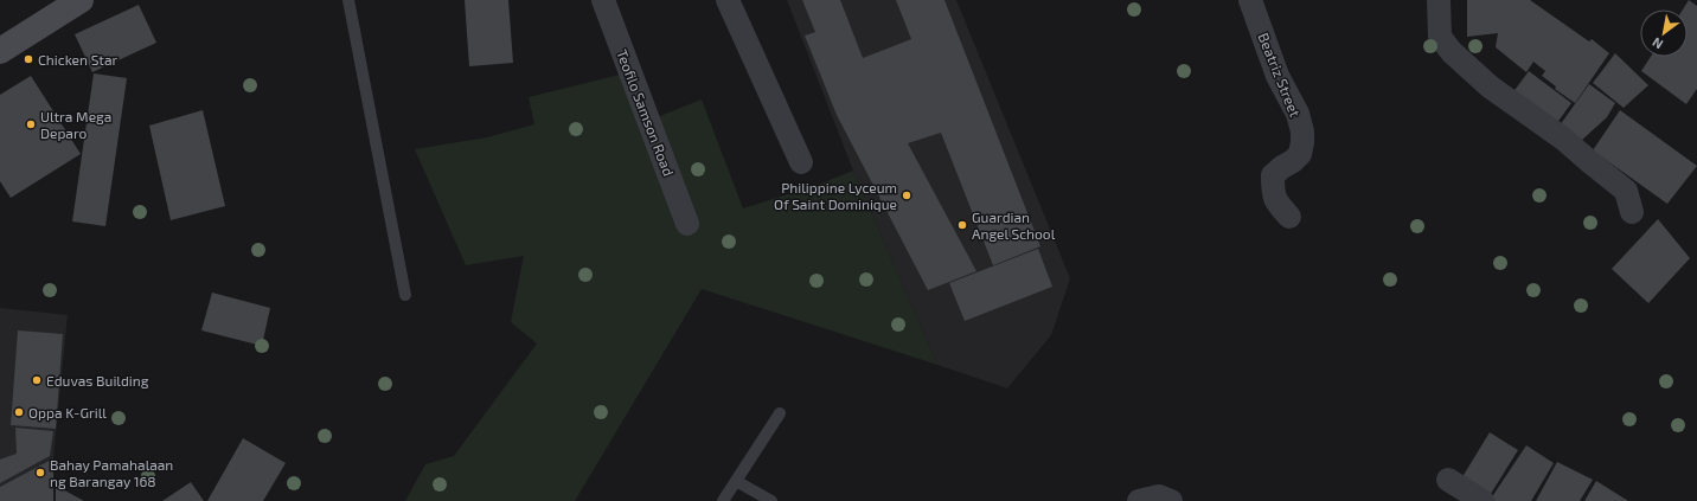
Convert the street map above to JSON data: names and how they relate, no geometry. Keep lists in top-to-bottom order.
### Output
{
  "streets": {
    "street": ["Beatriz Street", "Teofilo Samson Road"]
  },
  "places": [
    "Chicken Star",
    "Ultra Mega Deparo",
    "Philippine Lyceum Of Saint Dominique",
    "Guardian Angel School",
    "Eduvas Building",
    "Oppa K-Grill",
    "Bahay Pamahalaan ng Barangay 168"
  ],
  "north": "bottom left"
}
